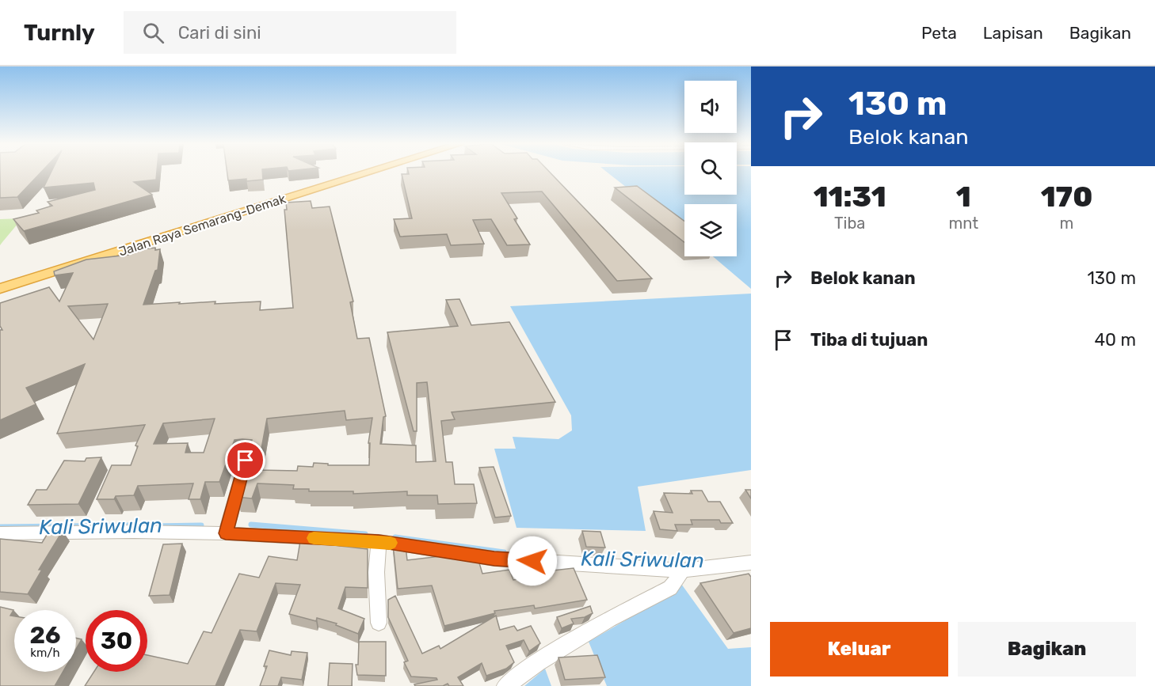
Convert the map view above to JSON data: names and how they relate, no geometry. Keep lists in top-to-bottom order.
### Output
{
  "streets": {
    "highway": ["Jalan Raya Semarang-Demak"]
  },
  "water": ["Kali Sriwulan"],
  "page": {
    "header": "Turnly",
    "search": "Cari di sini",
    "nav": ["Peta", "Lapisan", "Bagikan"],
    "turn": ["130 m", "Belok kanan"],
    "eta": [
      "11:31",
      "Tiba",
      "1",
      "mnt",
      "170",
      "m"
    ],
    "list": [
      {
        "name": "Belok kanan",
        "value": "130 m"
      },
      {
        "name": "Tiba di tujuan",
        "value": "40 m"
      }
    ],
    "speed": "26 km/h",
    "limit": "30",
    "buttons": ["Keluar", "Bagikan"]
  }
}
